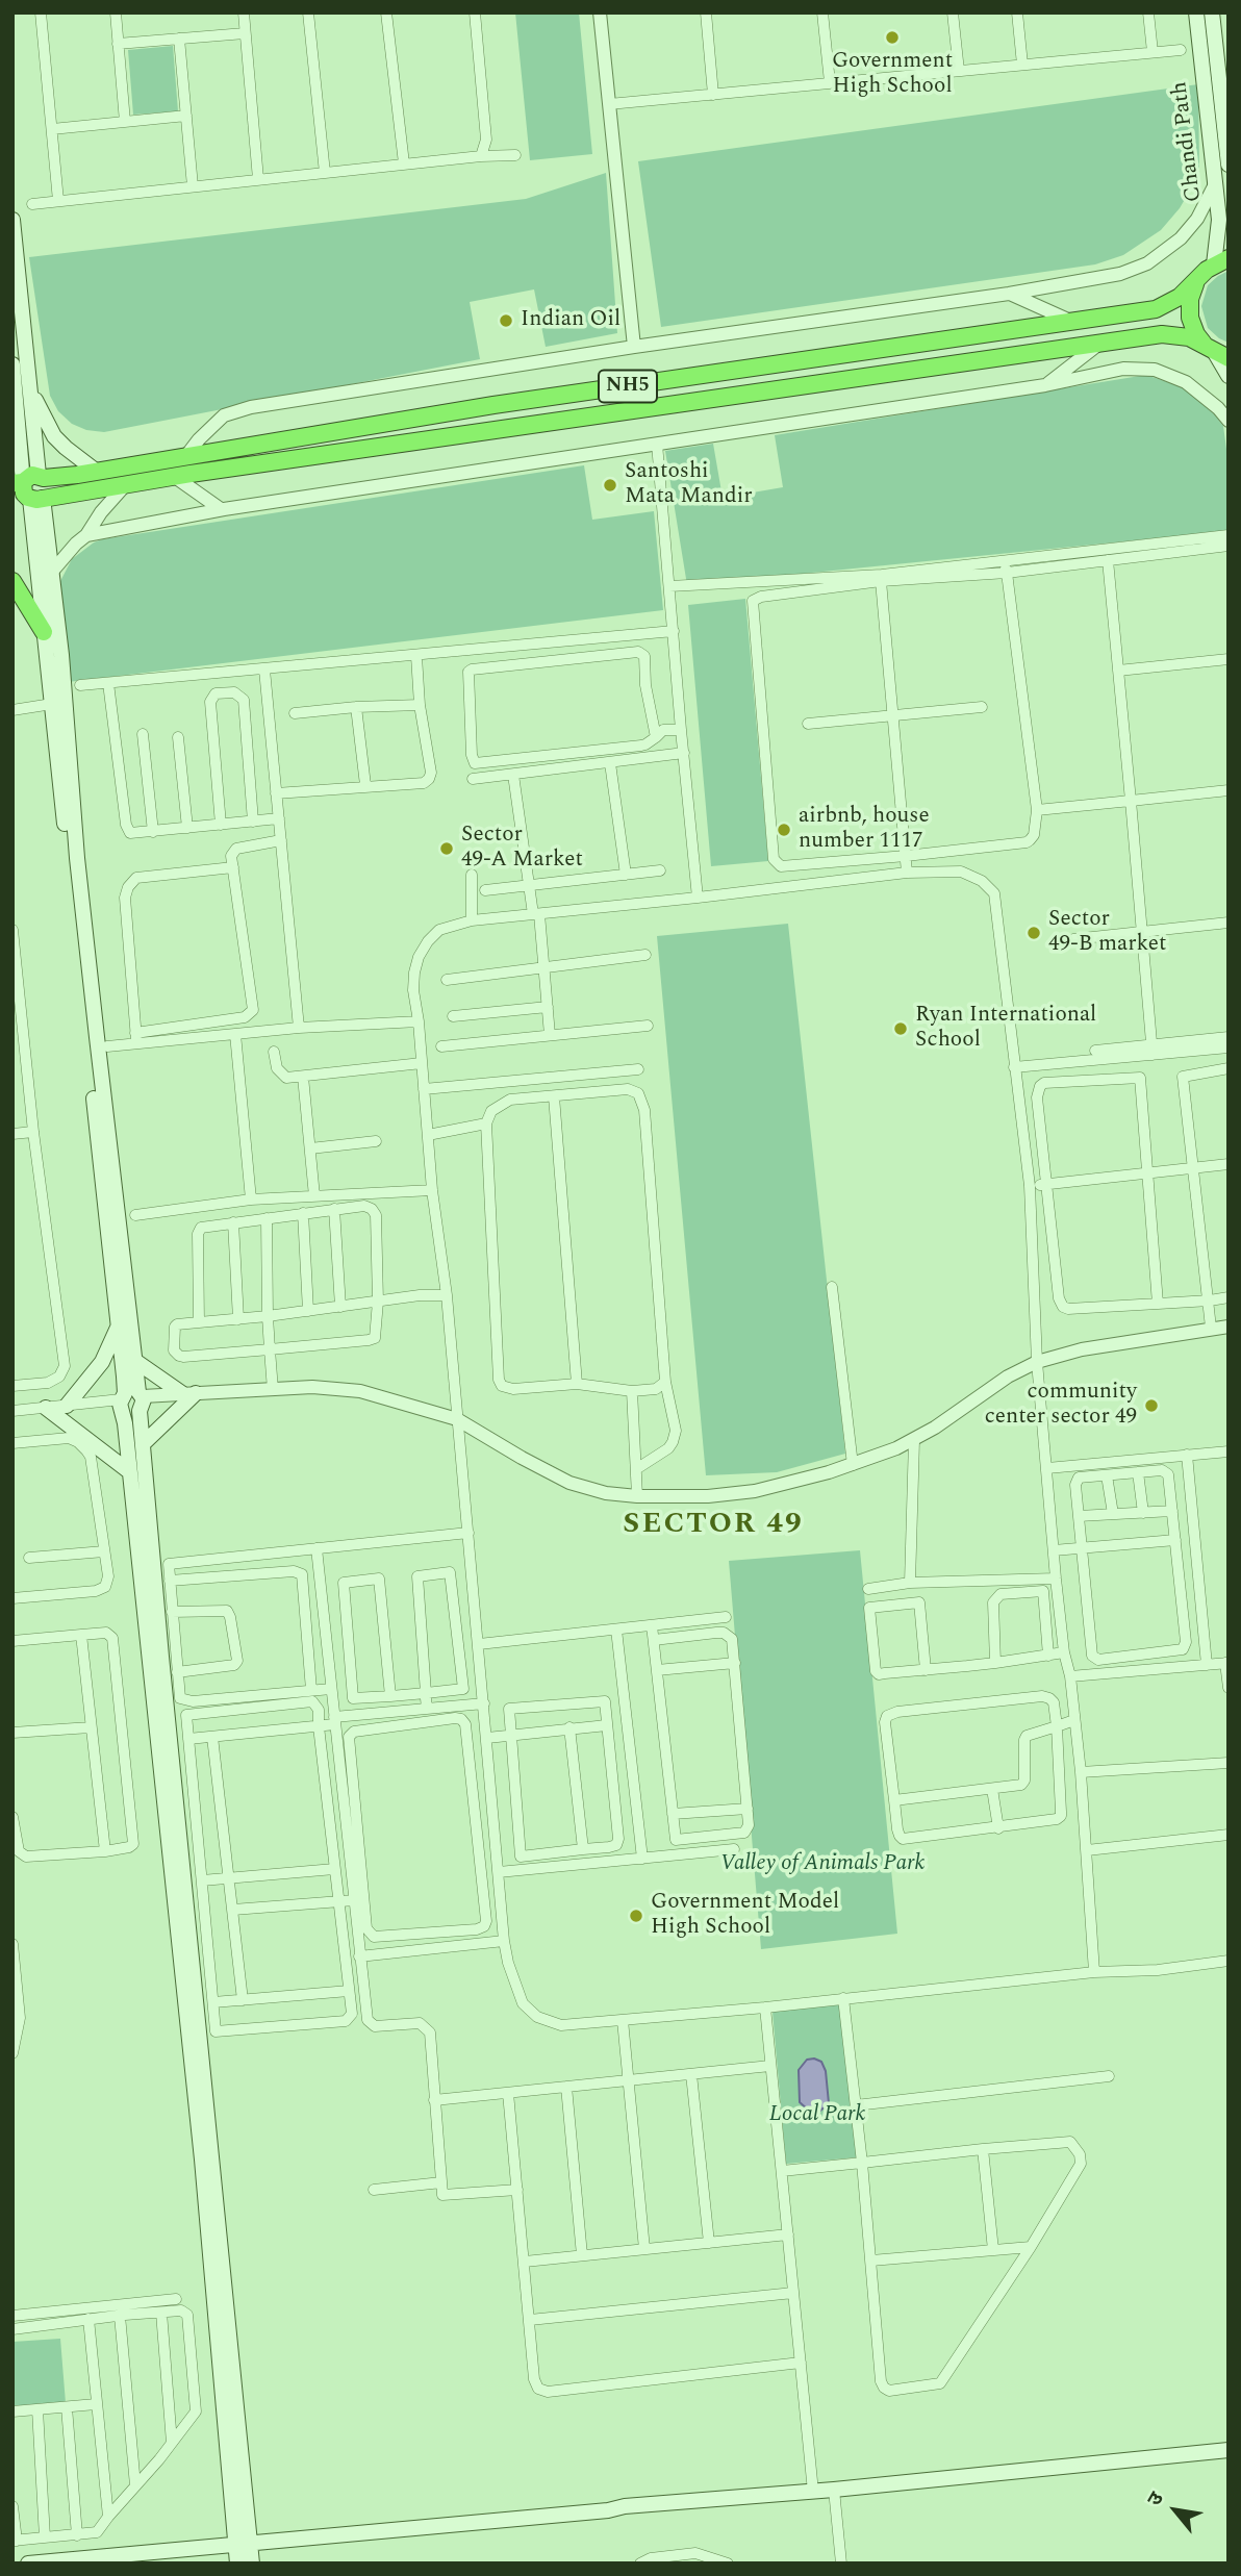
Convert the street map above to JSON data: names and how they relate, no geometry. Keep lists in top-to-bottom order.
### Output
{
  "streets": {
    "highway": ["NH5"],
    "main road": ["Chandi Path"]
  },
  "crossings": [
    ["Chandi Path", "NH5"]
  ],
  "districts": ["SECTOR 49"],
  "parks": ["Valley of Animals Park", "Local Park"],
  "places": [
    "Government High School",
    "Indian Oil",
    "Santoshi Mata Mandir",
    "airbnb, house number 1117",
    "Sector 49-A Market",
    "Sector 49-B market",
    "Ryan International School",
    "community center sector 49",
    "Government Model High School"
  ],
  "north": "top left"
}
